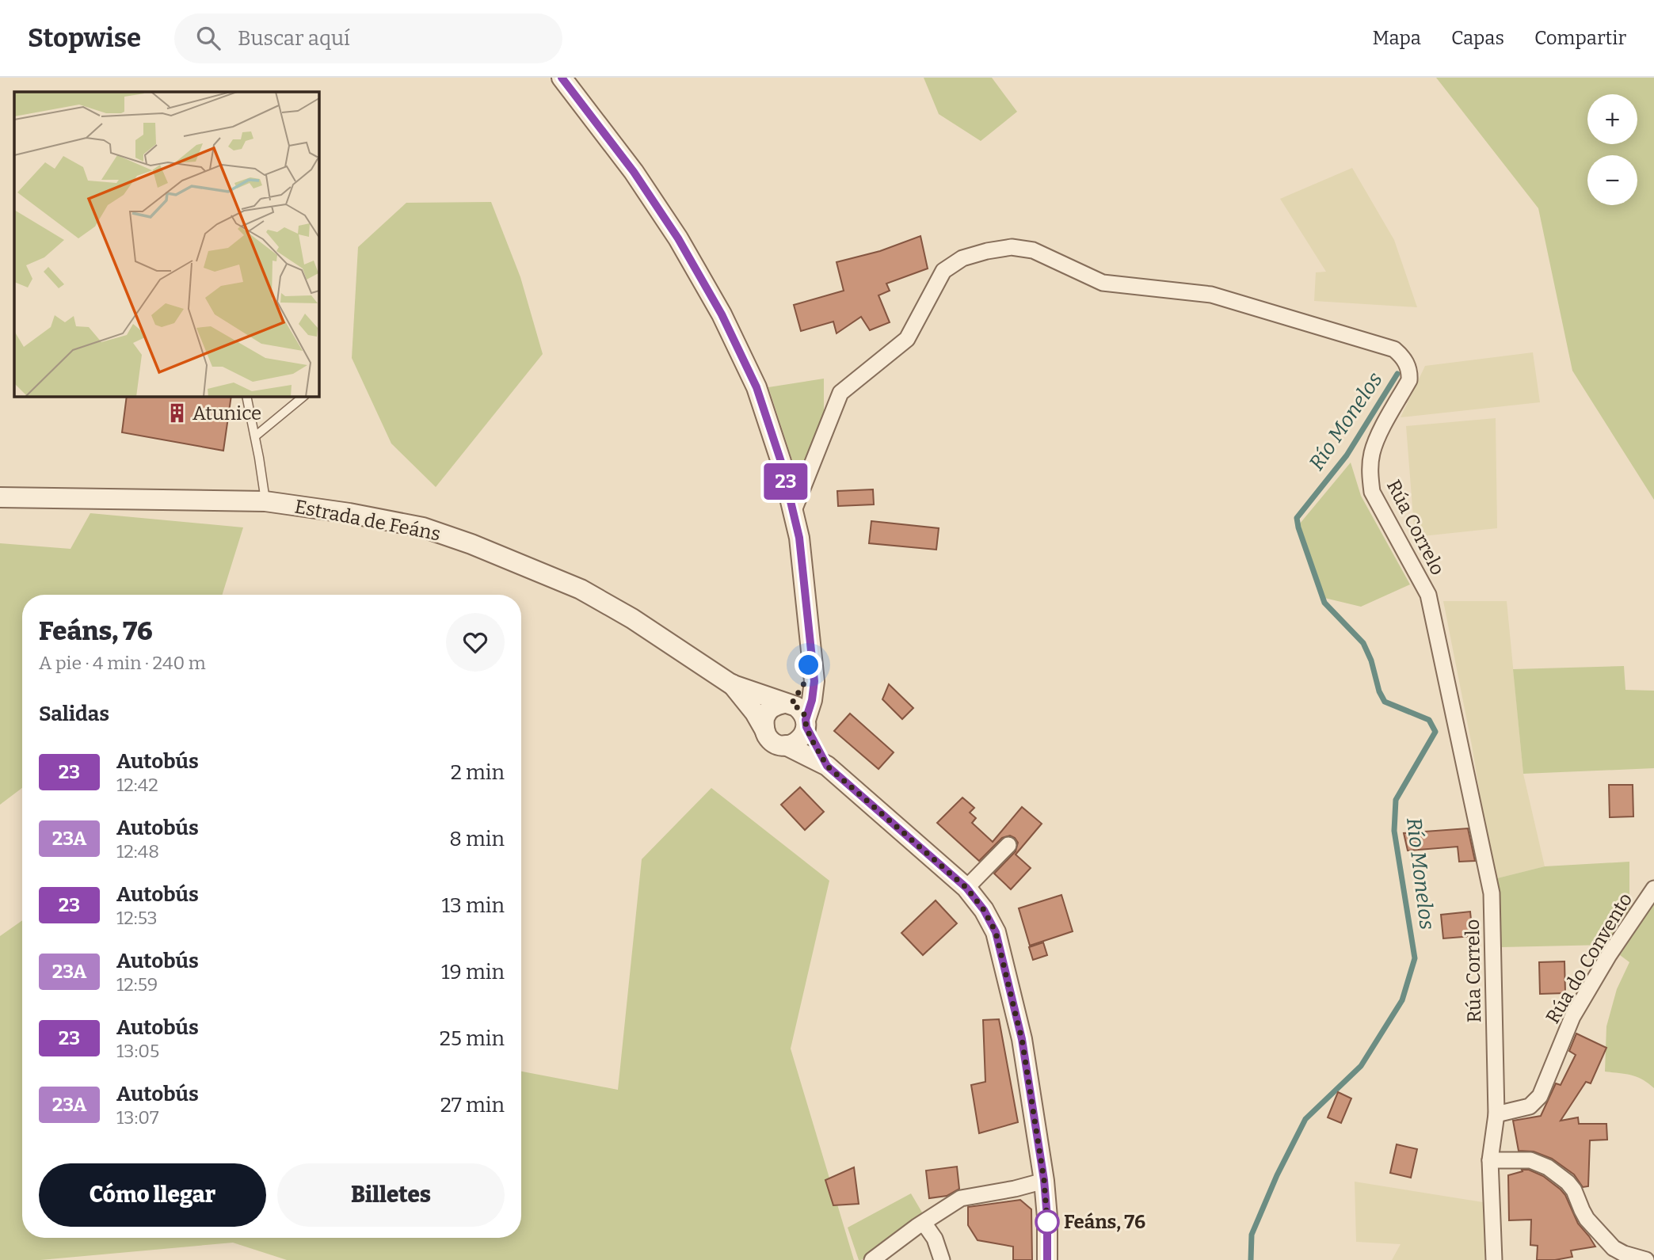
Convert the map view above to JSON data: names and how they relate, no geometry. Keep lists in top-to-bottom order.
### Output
{
  "streets": {
    "street": ["Estrada de Feáns", "Rúa Correlo", "Rúa do Convento"]
  },
  "crossings": [
    ["Rúa Correlo", "Rúa do Convento"]
  ],
  "water": ["Río Monelos"],
  "places": {
    "building": ["Atunice"],
    "other": ["Feáns, 76"]
  },
  "lines": ["bus line 23"],
  "page": {
    "header": "Stopwise",
    "search": "Buscar aquí",
    "nav": ["Mapa", "Capas", "Compartir"],
    "on_map": "23",
    "map_buttons": ["+", "−"],
    "heading": [
      ["Feáns, 76", "A pie · 4 min · 240 m"],
      "Salidas"
    ],
    "list": [
      {
        "mark": "23",
        "name": "Autobús",
        "note": "12:42",
        "value": "2 min"
      },
      {
        "mark": "23A",
        "name": "Autobús",
        "note": "12:48",
        "value": "8 min"
      },
      {
        "mark": "23",
        "name": "Autobús",
        "note": "12:53",
        "value": "13 min"
      },
      {
        "mark": "23A",
        "name": "Autobús",
        "note": "12:59",
        "value": "19 min"
      },
      {
        "mark": "23",
        "name": "Autobús",
        "note": "13:05",
        "value": "25 min"
      },
      {
        "mark": "23A",
        "name": "Autobús",
        "note": "13:07",
        "value": "27 min"
      }
    ],
    "buttons": ["Cómo llegar", "Billetes"]
  }
}
